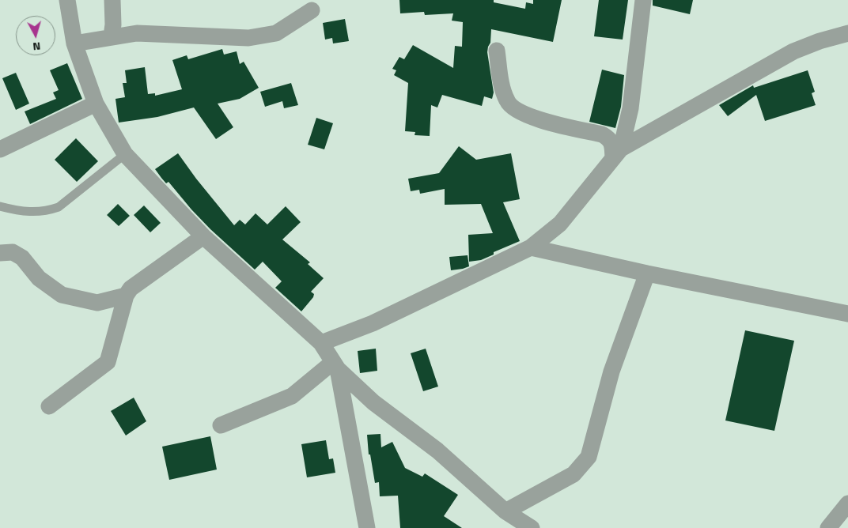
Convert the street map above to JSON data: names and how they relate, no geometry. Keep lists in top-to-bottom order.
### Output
{
  "north": "bottom"
}
